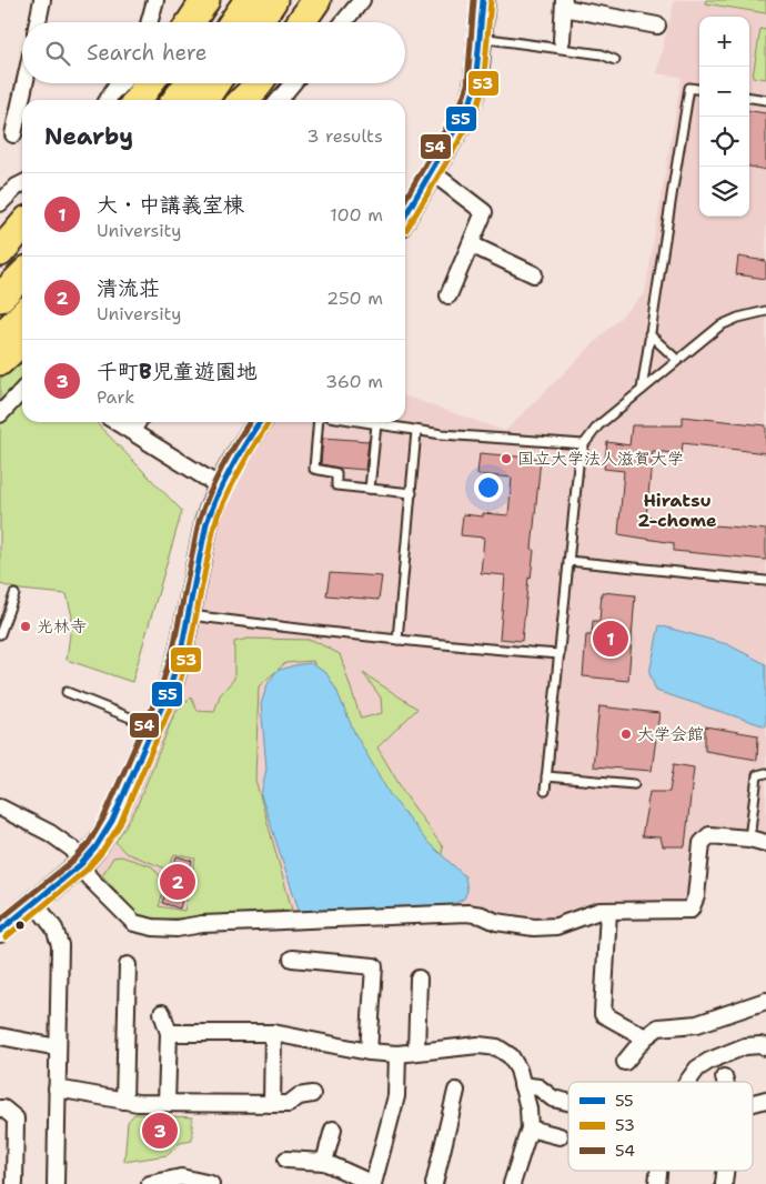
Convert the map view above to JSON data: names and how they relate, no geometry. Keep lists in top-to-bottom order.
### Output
{
  "districts": ["Hiratsu 2-chome"],
  "places": ["国立大学法人滋賀大学", "光林寺", "大学会館"],
  "lines": ["transit line 55", "transit line 54", "transit line 53"],
  "legend": ["55", "53", "54"],
  "page": {
    "map_buttons": ["+", "−"],
    "search": "Search here",
    "heading": ["Nearby", "3 results"],
    "list": [
      {
        "mark": "1",
        "name": "大・中講義室棟",
        "note": "University",
        "value": "100 m"
      },
      {
        "mark": "2",
        "name": "清流荘",
        "note": "University",
        "value": "250 m"
      },
      {
        "mark": "3",
        "name": "千町B児童遊園地",
        "note": "Park",
        "value": "360 m"
      }
    ],
    "pins": ["1", "2", "3"]
  }
}
